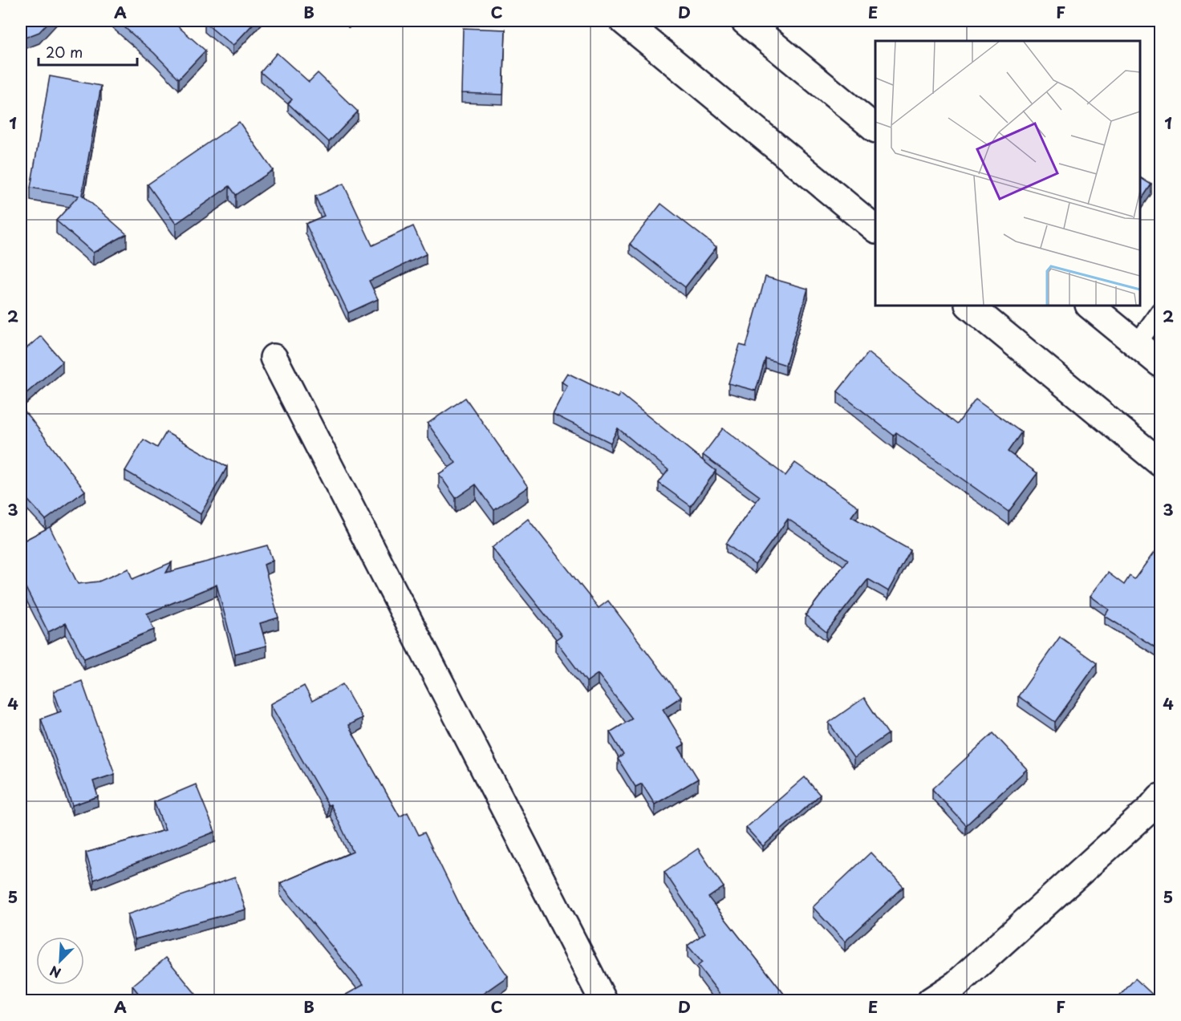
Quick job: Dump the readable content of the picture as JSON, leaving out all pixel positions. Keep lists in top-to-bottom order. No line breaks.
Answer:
{"scale_bar":"20 m","north":"bottom left","grid":{"columns":["A","B","C","D","E","F"],"rows":["1","2","3","4","5"]}}
